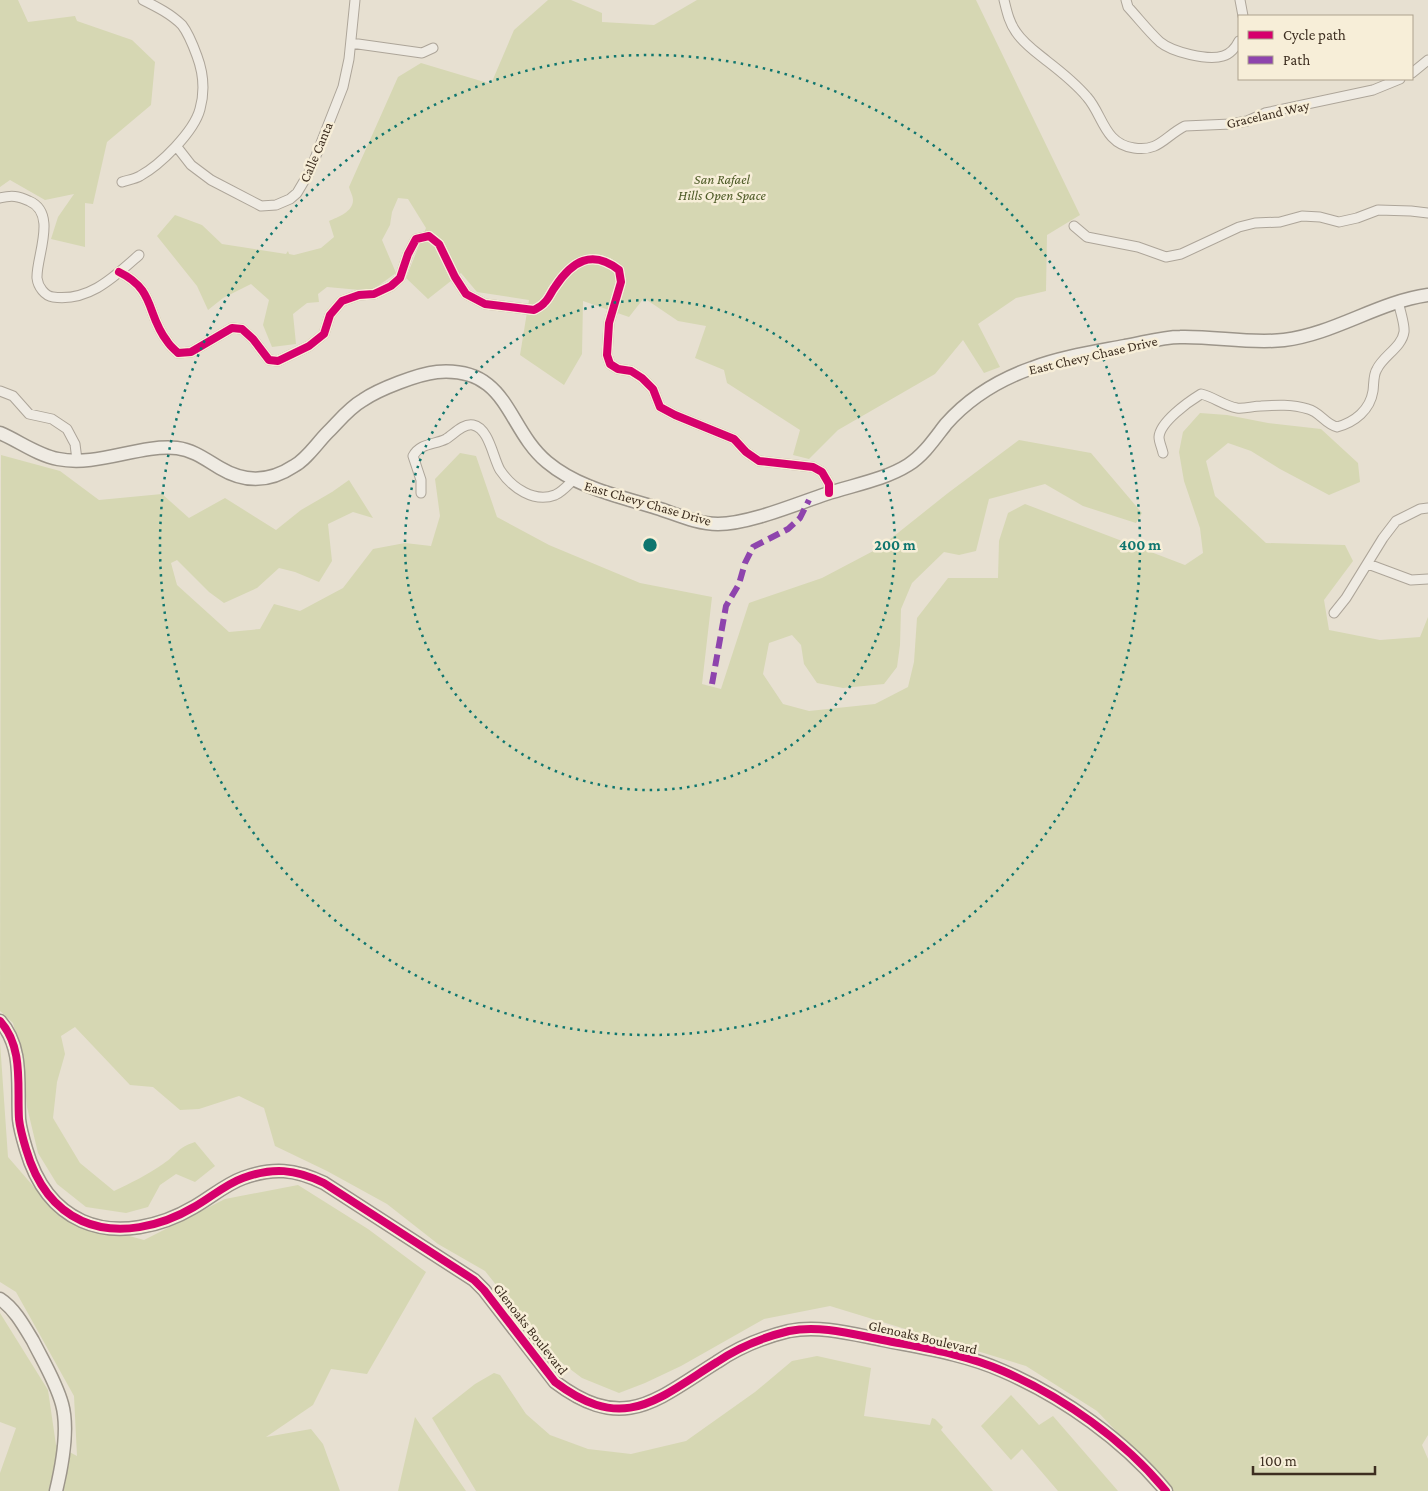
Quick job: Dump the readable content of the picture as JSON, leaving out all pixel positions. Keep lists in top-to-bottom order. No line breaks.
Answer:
{"streets":{"street":["Graceland Way","Calle Canta","East Chevy Chase Drive","Glenoaks Boulevard"]},"parks":["San Rafael Hills Open Space"],"legend":["Cycle path","Path"],"scale_bar":"100 m","rings":["200 m","400 m"]}
